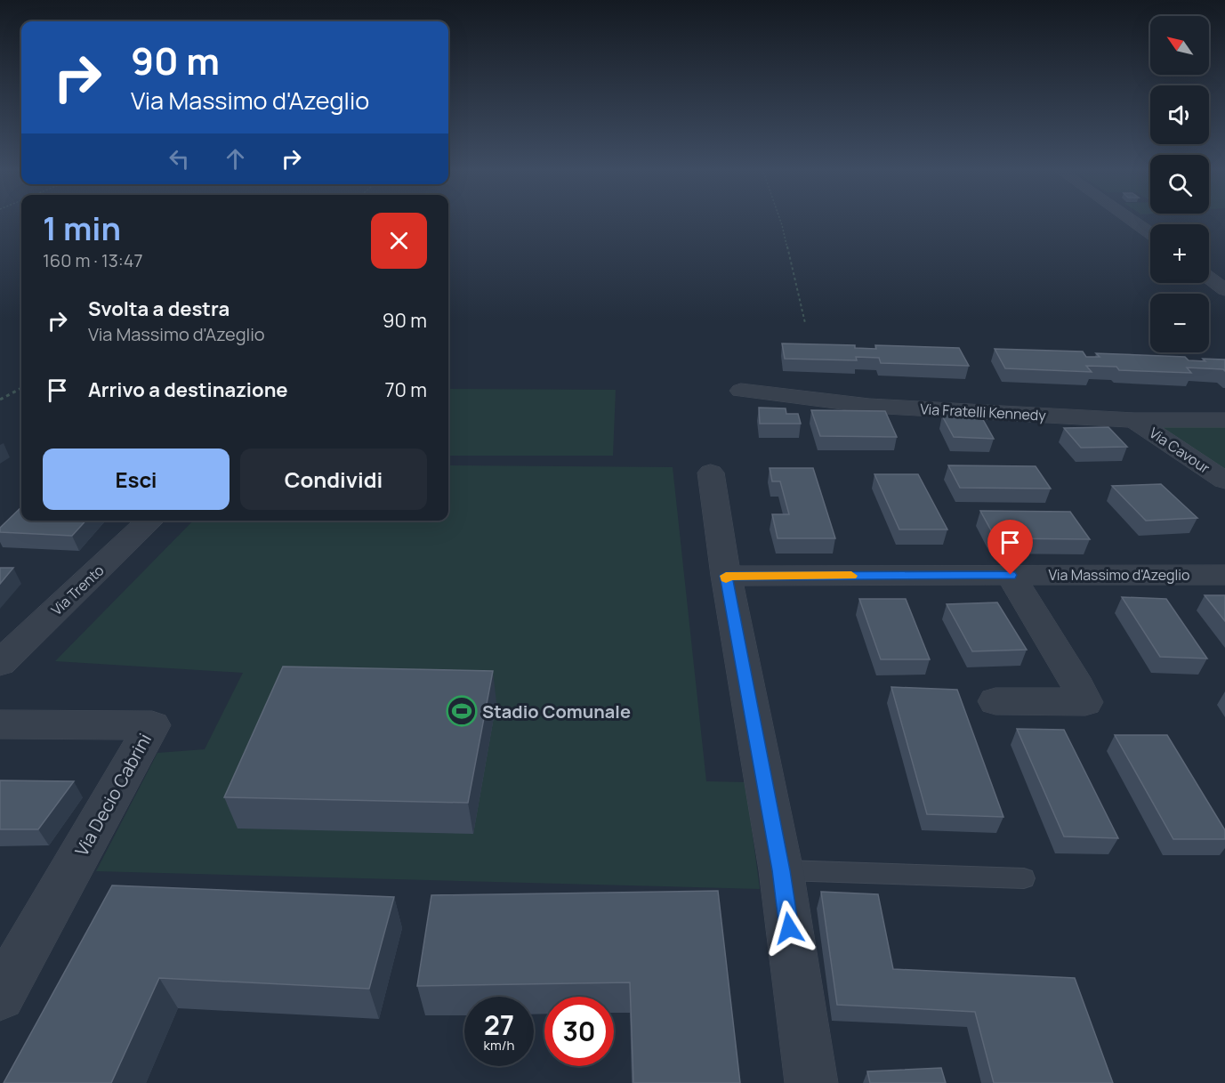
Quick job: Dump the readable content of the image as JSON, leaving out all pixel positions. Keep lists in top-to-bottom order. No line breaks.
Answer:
{"streets":{"street":["Via Fratelli Kennedy","Via Cavour","Via Massimo d'Azeglio","Via Trento","Via Decio Cabrini"]},"crossings":[["Via Fratelli Kennedy","Via Cavour"]],"places":{"sports":["Stadio Comunale"]},"north":"top left","page":{"map_buttons":["+","−"],"turn":["90 m","Via Massimo d'Azeglio"],"heading":["1 min","160 m · 13:47"],"list":[{"name":"Svolta a destra","note":"Via Massimo d'Azeglio","value":"90 m"},{"name":"Arrivo a destinazione","value":"70 m"}],"buttons":["Esci","Condividi"],"speed":"27 km/h","limit":"30"}}
